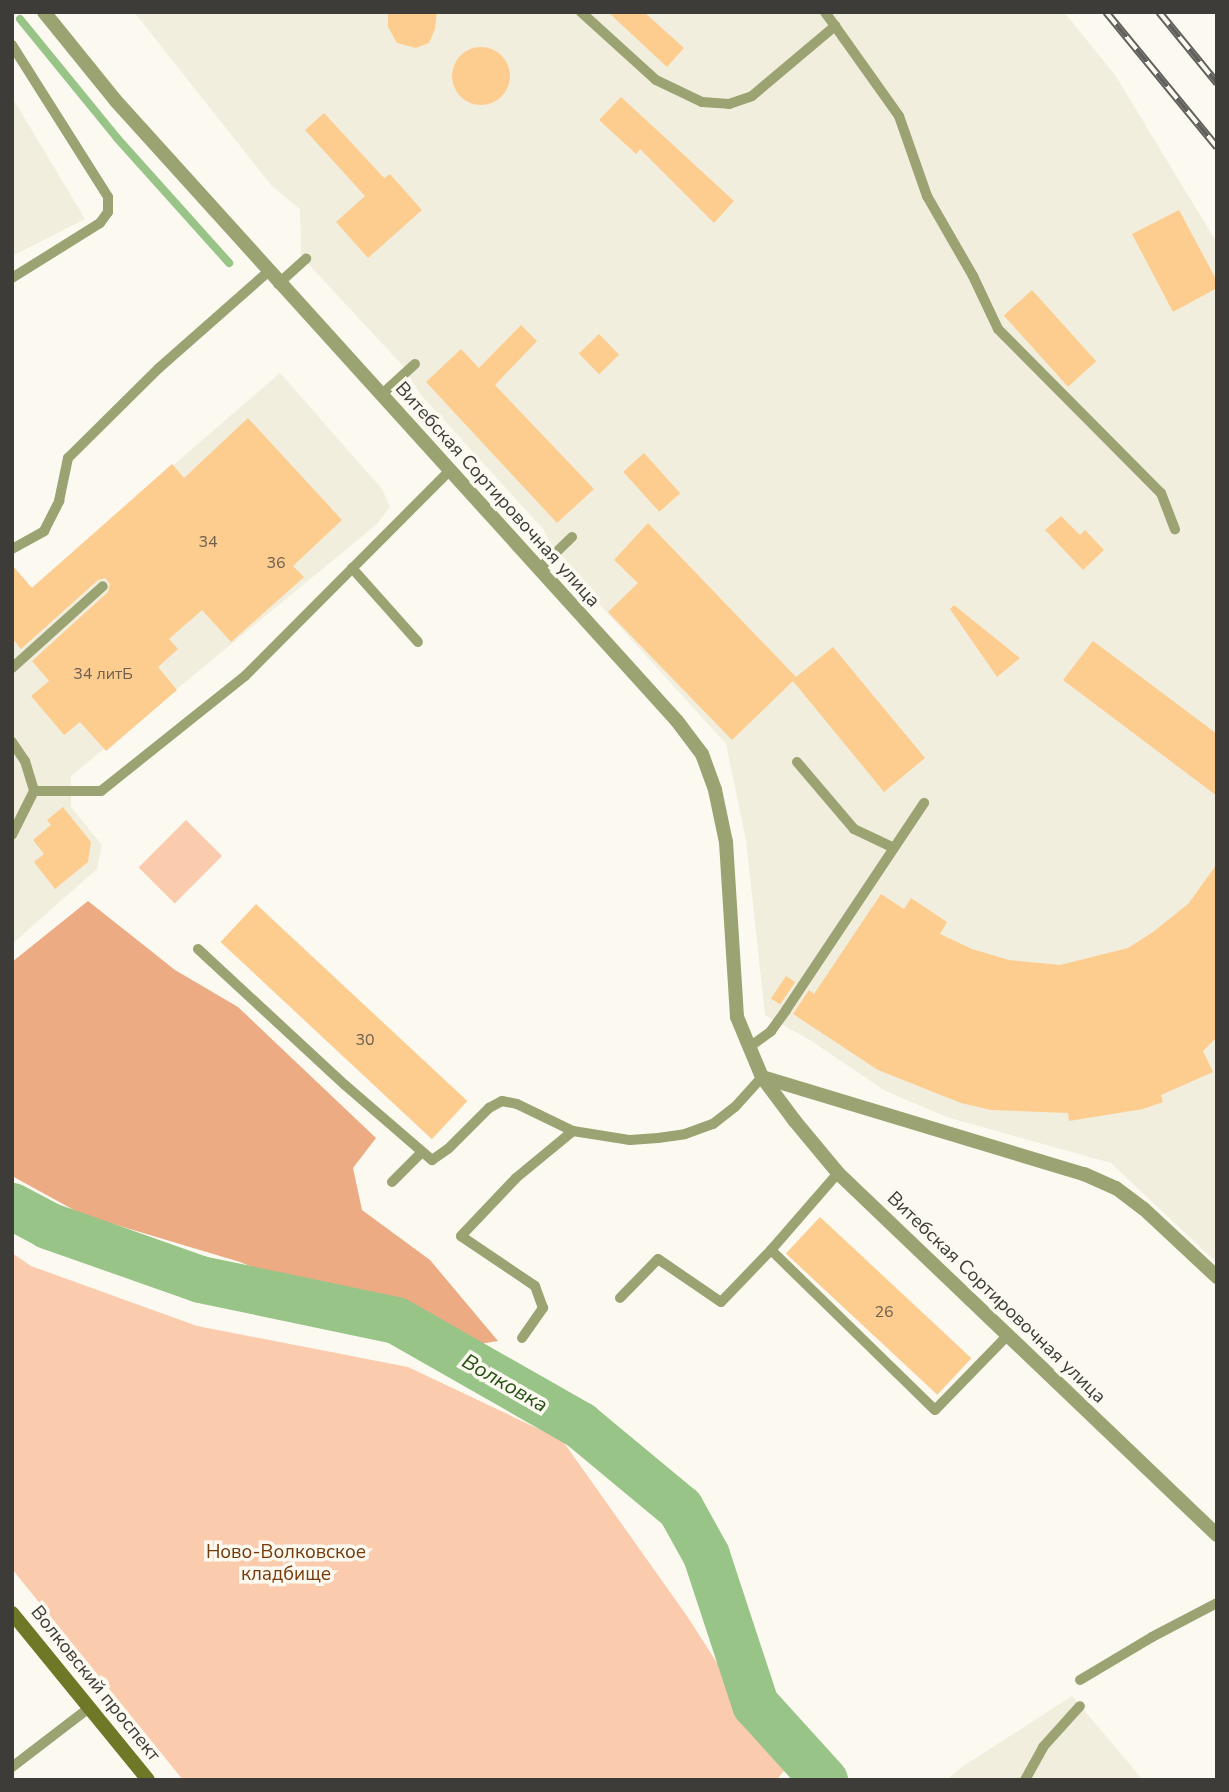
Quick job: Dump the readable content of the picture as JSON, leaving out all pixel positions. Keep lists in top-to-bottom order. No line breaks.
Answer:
{"streets":{"street":["Витебская Сортировочная улица","Волковский проспект"]},"water":["Волковка"],"parks":["Ново-Волковское кладбище"],"house_numbers":["34","36","34 литБ","30","26"]}
